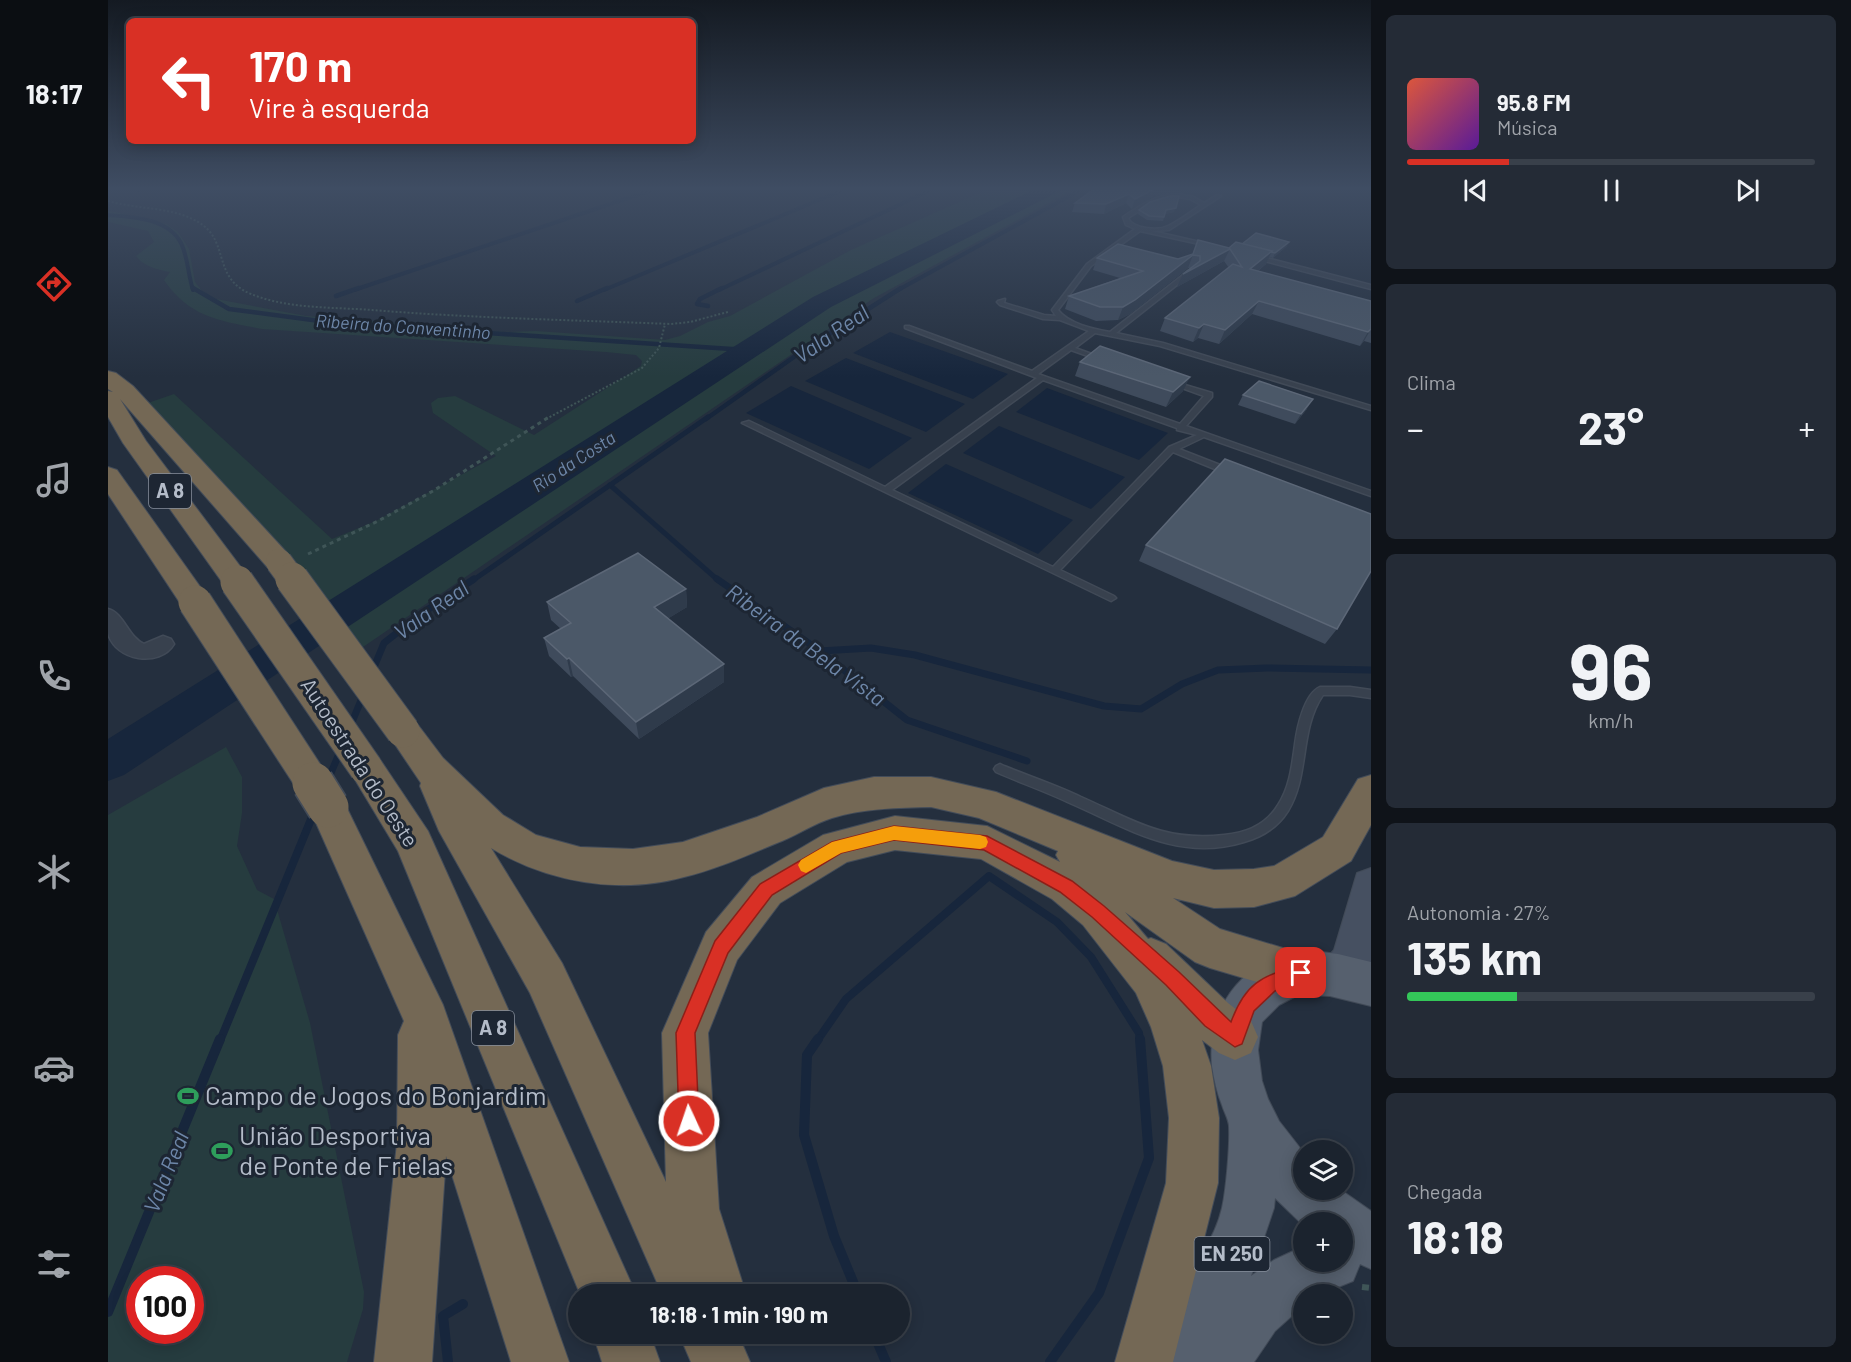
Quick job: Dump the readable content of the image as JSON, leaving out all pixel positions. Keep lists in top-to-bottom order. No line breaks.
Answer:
{"streets":{"highway":["A 8","Autoestrada do Oeste"],"main road":["EN 250"]},"water":["Ribeira do Conventinho","Vala Real","Rio da Costa","Ribeira da Bela Vista"],"places":{"sports":["Campo de Jogos do Bonjardim","União Desportiva de Ponte de Frielas"]},"page":{"tabs":"18:17","turn":["170 m","Vire à esquerda"],"song":["95.8 FM","Música"],"tile":["Clima",["96","km/h"],["Autonomia · 27%","135 km"],["Chegada","18:18"]],"heat":["−","23°","+"],"map_buttons":["+","−"],"limit":"100","trip":"18:18 · 1 min · 190 m"}}
